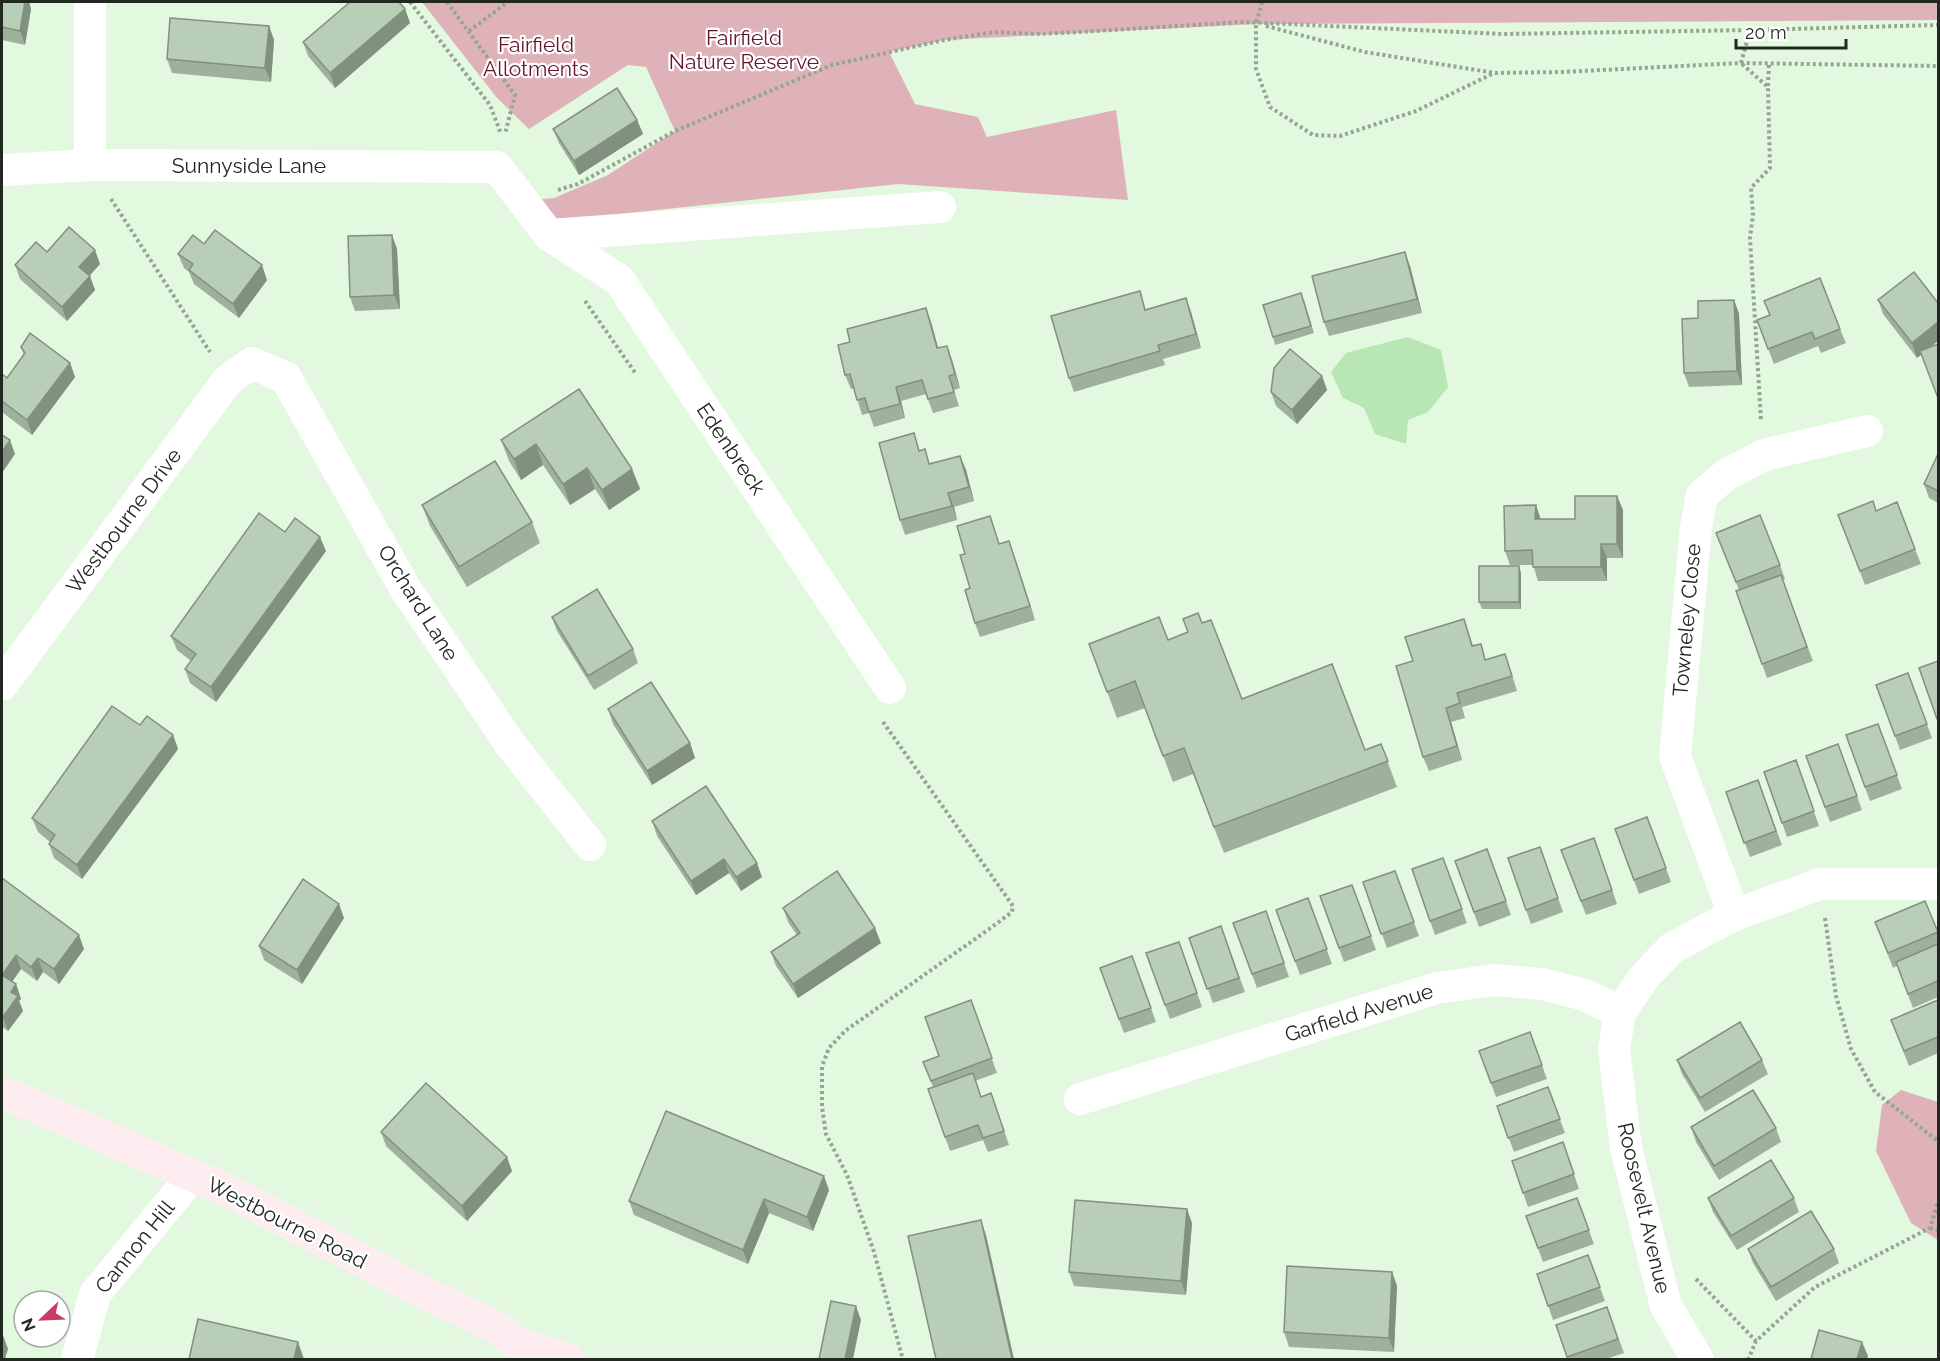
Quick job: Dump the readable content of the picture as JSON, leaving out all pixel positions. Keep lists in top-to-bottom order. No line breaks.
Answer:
{"streets":{"street":["Sunnyside Lane","Edenbreck","Westbourne Drive","Orchard Lane","Towneley Close","Garfield Avenue","Roosevelt Avenue","Westbourne Road","Cannon Hill"]},"crossings":[["Sunnyside Lane","Edenbreck"],["Westbourne Drive","Orchard Lane"],["Garfield Avenue","Roosevelt Avenue"],["Westbourne Road","Cannon Hill"]],"parks":["Fairfield Nature Reserve","Fairfield Allotments"],"scale_bar":"20 m","north":"bottom left"}
